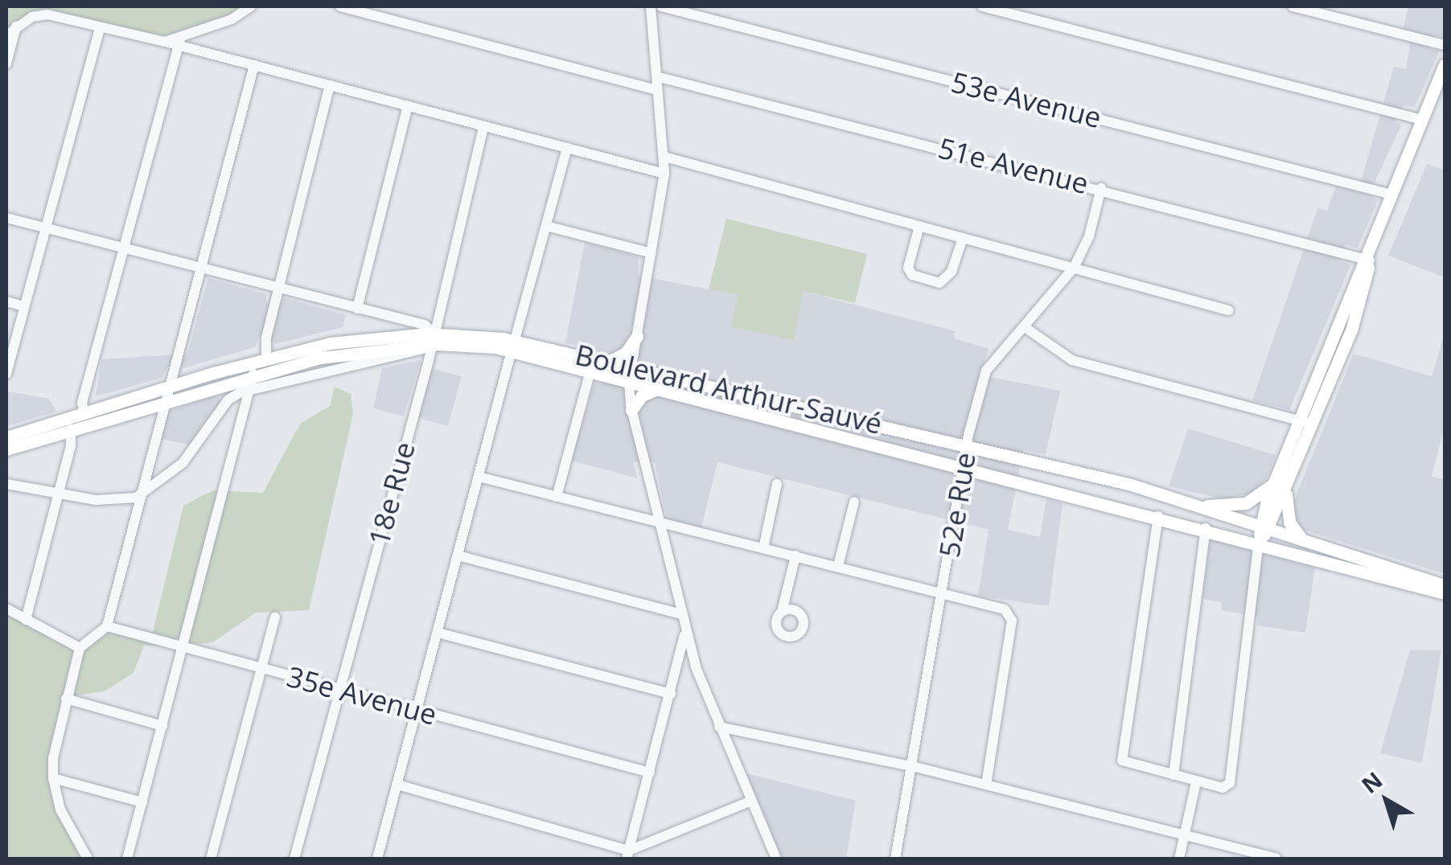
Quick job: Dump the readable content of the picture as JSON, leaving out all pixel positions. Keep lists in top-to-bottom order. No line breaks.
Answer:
{"streets":{"main road":["Boulevard Arthur-Sauvé"],"street":["53e Avenue","51e Avenue","18e Rue","52e Rue","35e Avenue"]},"crossings":[["51e Avenue","52e Rue"],["Boulevard Arthur-Sauvé","18e Rue"],["Boulevard Arthur-Sauvé","52e Rue"],["18e Rue","35e Avenue"]],"north":"top left"}
